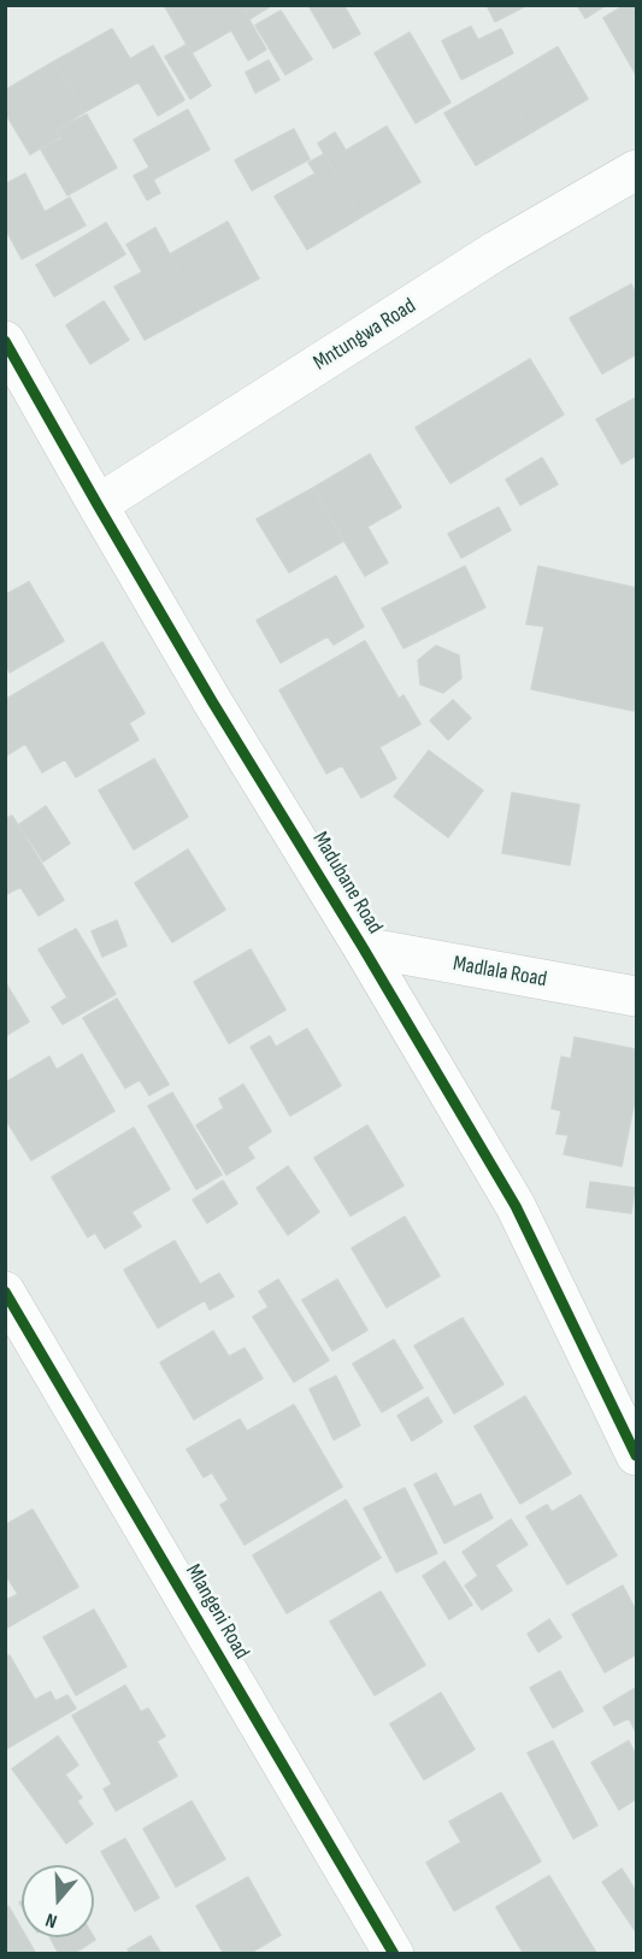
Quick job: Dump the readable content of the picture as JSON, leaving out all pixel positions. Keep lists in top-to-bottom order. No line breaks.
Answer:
{"streets":{"street":["Mntungwa Road","Madubane Road","Madlala Road","Mlangeni Road"]},"crossings":[["Mntungwa Road","Madubane Road"],["Madubane Road","Madlala Road"]],"north":"bottom"}
